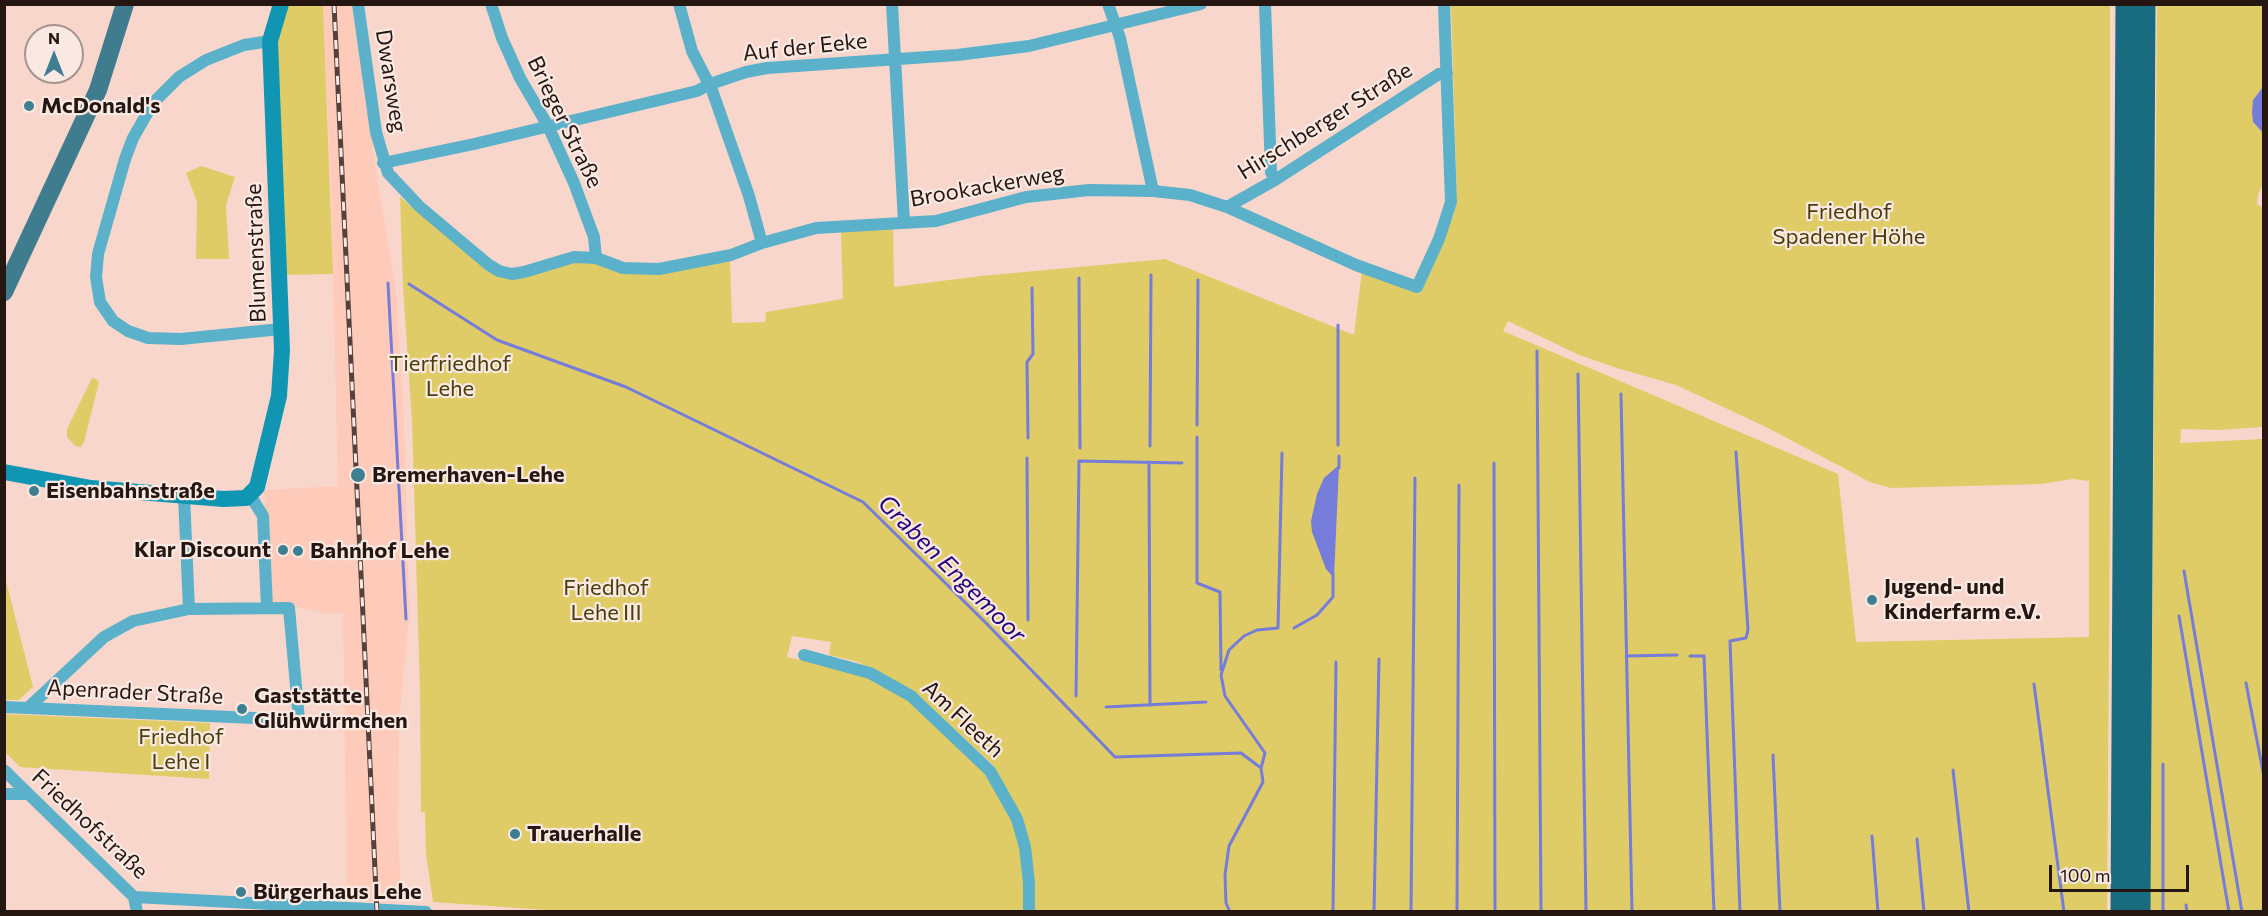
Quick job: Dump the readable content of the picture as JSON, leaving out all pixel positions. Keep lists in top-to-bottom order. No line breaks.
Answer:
{"streets":{"street":["Auf der Eeke","Dwarsweg","Hirschberger Straße","Brieger Straße","Brookackerweg","Blumenstraße","Apenrader Straße","Am Fleeth","Friedhofstraße"]},"crossings":[["Auf der Eeke","Dwarsweg"],["Auf der Eeke","Brieger Straße"],["Auf der Eeke","Brookackerweg"],["Dwarsweg","Brookackerweg"],["Hirschberger Straße","Brookackerweg"],["Brieger Straße","Brookackerweg"]],"water":["Graben Engemoor"],"parks":["Friedhof Spadener Höhe","Tierfriedhof Lehe","Friedhof Lehe III","Friedhof Lehe I"],"places":["McDonald's","Bremerhaven-Lehe","Eisenbahnstraße","Klar Discount","Bahnhof Lehe","Jugend- und Kinderfarm e.V.","Gaststätte Glühwürmchen","Trauerhalle","Bürgerhaus Lehe"],"scale_bar":"100 m","north":"top"}
